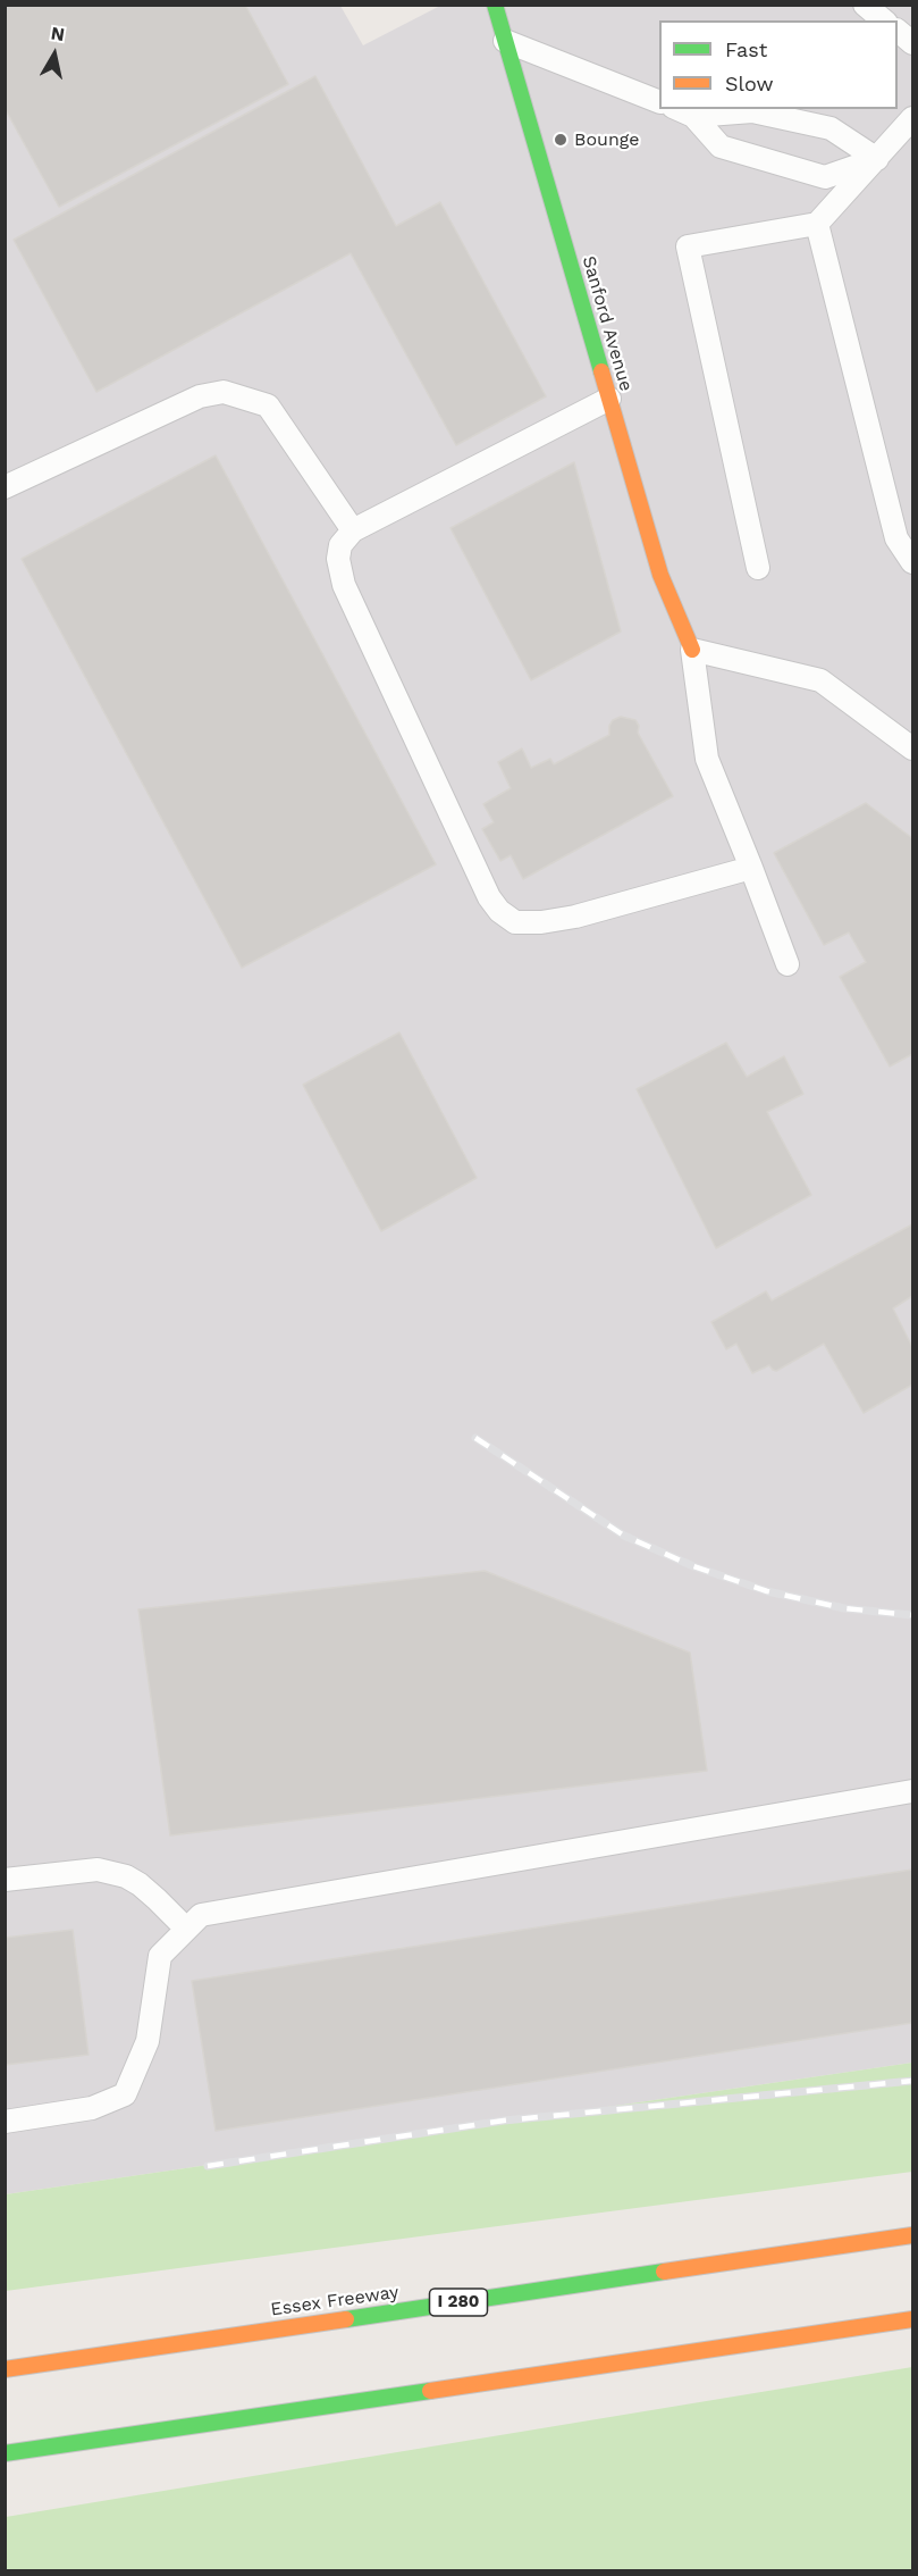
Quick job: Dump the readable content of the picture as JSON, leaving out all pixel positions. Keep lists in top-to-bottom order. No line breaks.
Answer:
{"streets":{"main road":["Sanford Avenue","Essex Freeway","I 280"]},"places":["Bounge"],"legend":["Fast","Slow"],"north":"top"}
